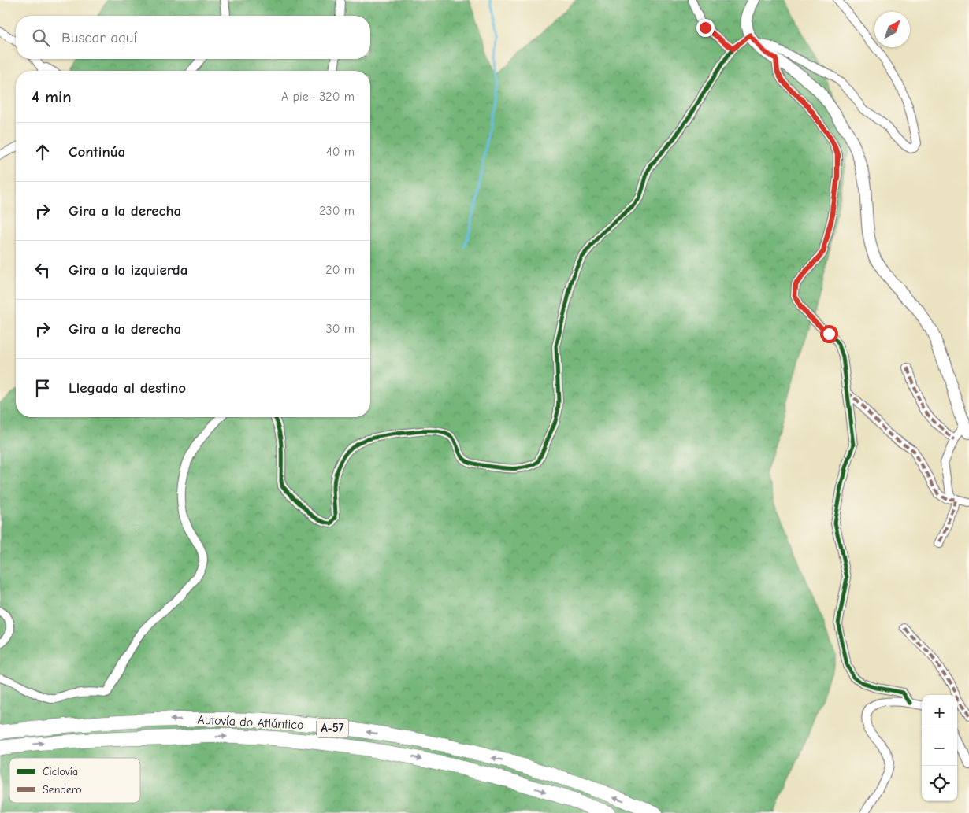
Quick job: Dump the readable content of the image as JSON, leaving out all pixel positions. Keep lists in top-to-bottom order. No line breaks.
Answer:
{"streets":{"highway":["Autovía do Atlántico","A-57"]},"legend":["Ciclovía","Sendero"],"north":"top right","page":{"search":"Buscar aquí","heading":["4 min","A pie · 320 m"],"list":[["Continúa","40 m"],["Gira a la derecha","230 m"],["Gira a la izquierda","20 m"],["Gira a la derecha","30 m"],"Llegada al destino"],"map_buttons":["+","−"]}}
